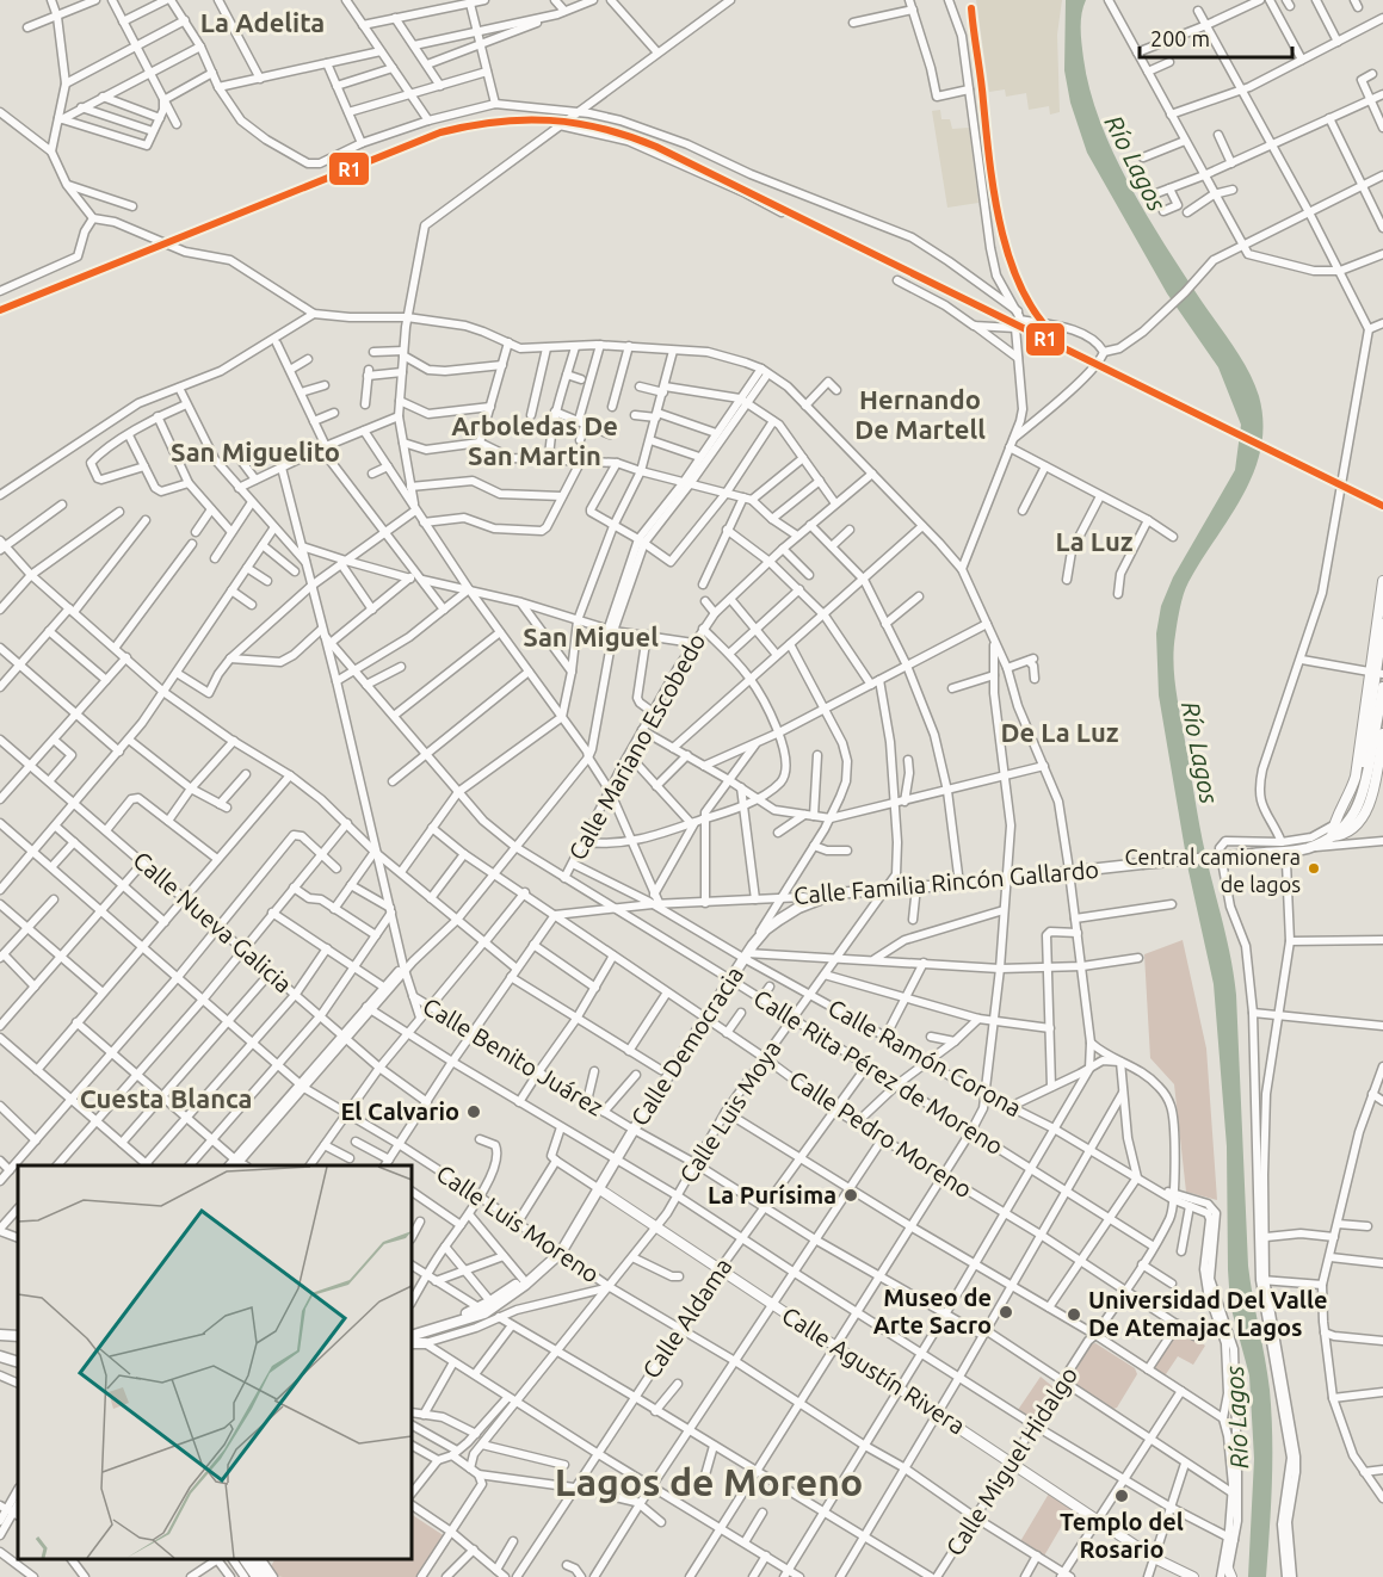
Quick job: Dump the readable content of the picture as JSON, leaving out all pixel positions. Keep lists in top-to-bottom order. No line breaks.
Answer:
{"streets":{"highway":["Calle Familia Rincón Gallardo","Calle Democracia"],"main road":["Calle Agustín Rivera"],"street":["Calle Mariano Escobedo","Calle Nueva Galicia","Calle Benito Juárez","Calle Ramón Corona","Calle Rita Pérez de Moreno","Calle Luis Moya","Calle Pedro Moreno","Calle Luis Moreno","Calle Aldama","Calle Miguel Hidalgo"]},"crossings":[["Calle Mariano Escobedo","Calle Ramón Corona"],["Calle Mariano Escobedo","Calle Rita Pérez de Moreno"],["Calle Mariano Escobedo","Calle Luis Moya"],["Calle Familia Rincón Gallardo","Calle Democracia"],["Calle Familia Rincón Gallardo","Calle Ramón Corona"],["Calle Familia Rincón Gallardo","Calle Rita Pérez de Moreno"],["Calle Familia Rincón Gallardo","Calle Luis Moya"],["Calle Familia Rincón Gallardo","Calle Pedro Moreno"],["Calle Democracia","Calle Benito Juárez"],["Calle Democracia","Calle Ramón Corona"],["Calle Democracia","Calle Rita Pérez de Moreno"],["Calle Democracia","Calle Pedro Moreno"],["Calle Democracia","Calle Luis Moreno"],["Calle Democracia","Calle Agustín Rivera"],["Calle Benito Juárez","Calle Luis Moya"],["Calle Benito Juárez","Calle Aldama"],["Calle Benito Juárez","Calle Miguel Hidalgo"],["Calle Ramón Corona","Calle Luis Moya"],["Calle Ramón Corona","Calle Miguel Hidalgo"],["Calle Rita Pérez de Moreno","Calle Luis Moya"],["Calle Rita Pérez de Moreno","Calle Aldama"],["Calle Rita Pérez de Moreno","Calle Miguel Hidalgo"],["Calle Luis Moya","Calle Pedro Moreno"],["Calle Luis Moya","Calle Luis Moreno"],["Calle Luis Moya","Calle Agustín Rivera"],["Calle Pedro Moreno","Calle Aldama"],["Calle Pedro Moreno","Calle Miguel Hidalgo"],["Calle Luis Moreno","Calle Aldama"],["Calle Luis Moreno","Calle Miguel Hidalgo"],["Calle Aldama","Calle Agustín Rivera"],["Calle Agustín Rivera","Calle Miguel Hidalgo"]],"districts":["La Adelita","Hernando De Martell","Arboledas De San Martin","San Miguelito","La Luz","San Miguel","De La Luz","Cuesta Blanca","Lagos de Moreno"],"water":["Río Lagos"],"places":["Central camionera de lagos","El Calvario","La Purísima","Museo de Arte Sacro","Universidad Del Valle De Atemajac Lagos","Templo del Rosario"],"lines":["transit line R1"],"scale_bar":"200 m"}
